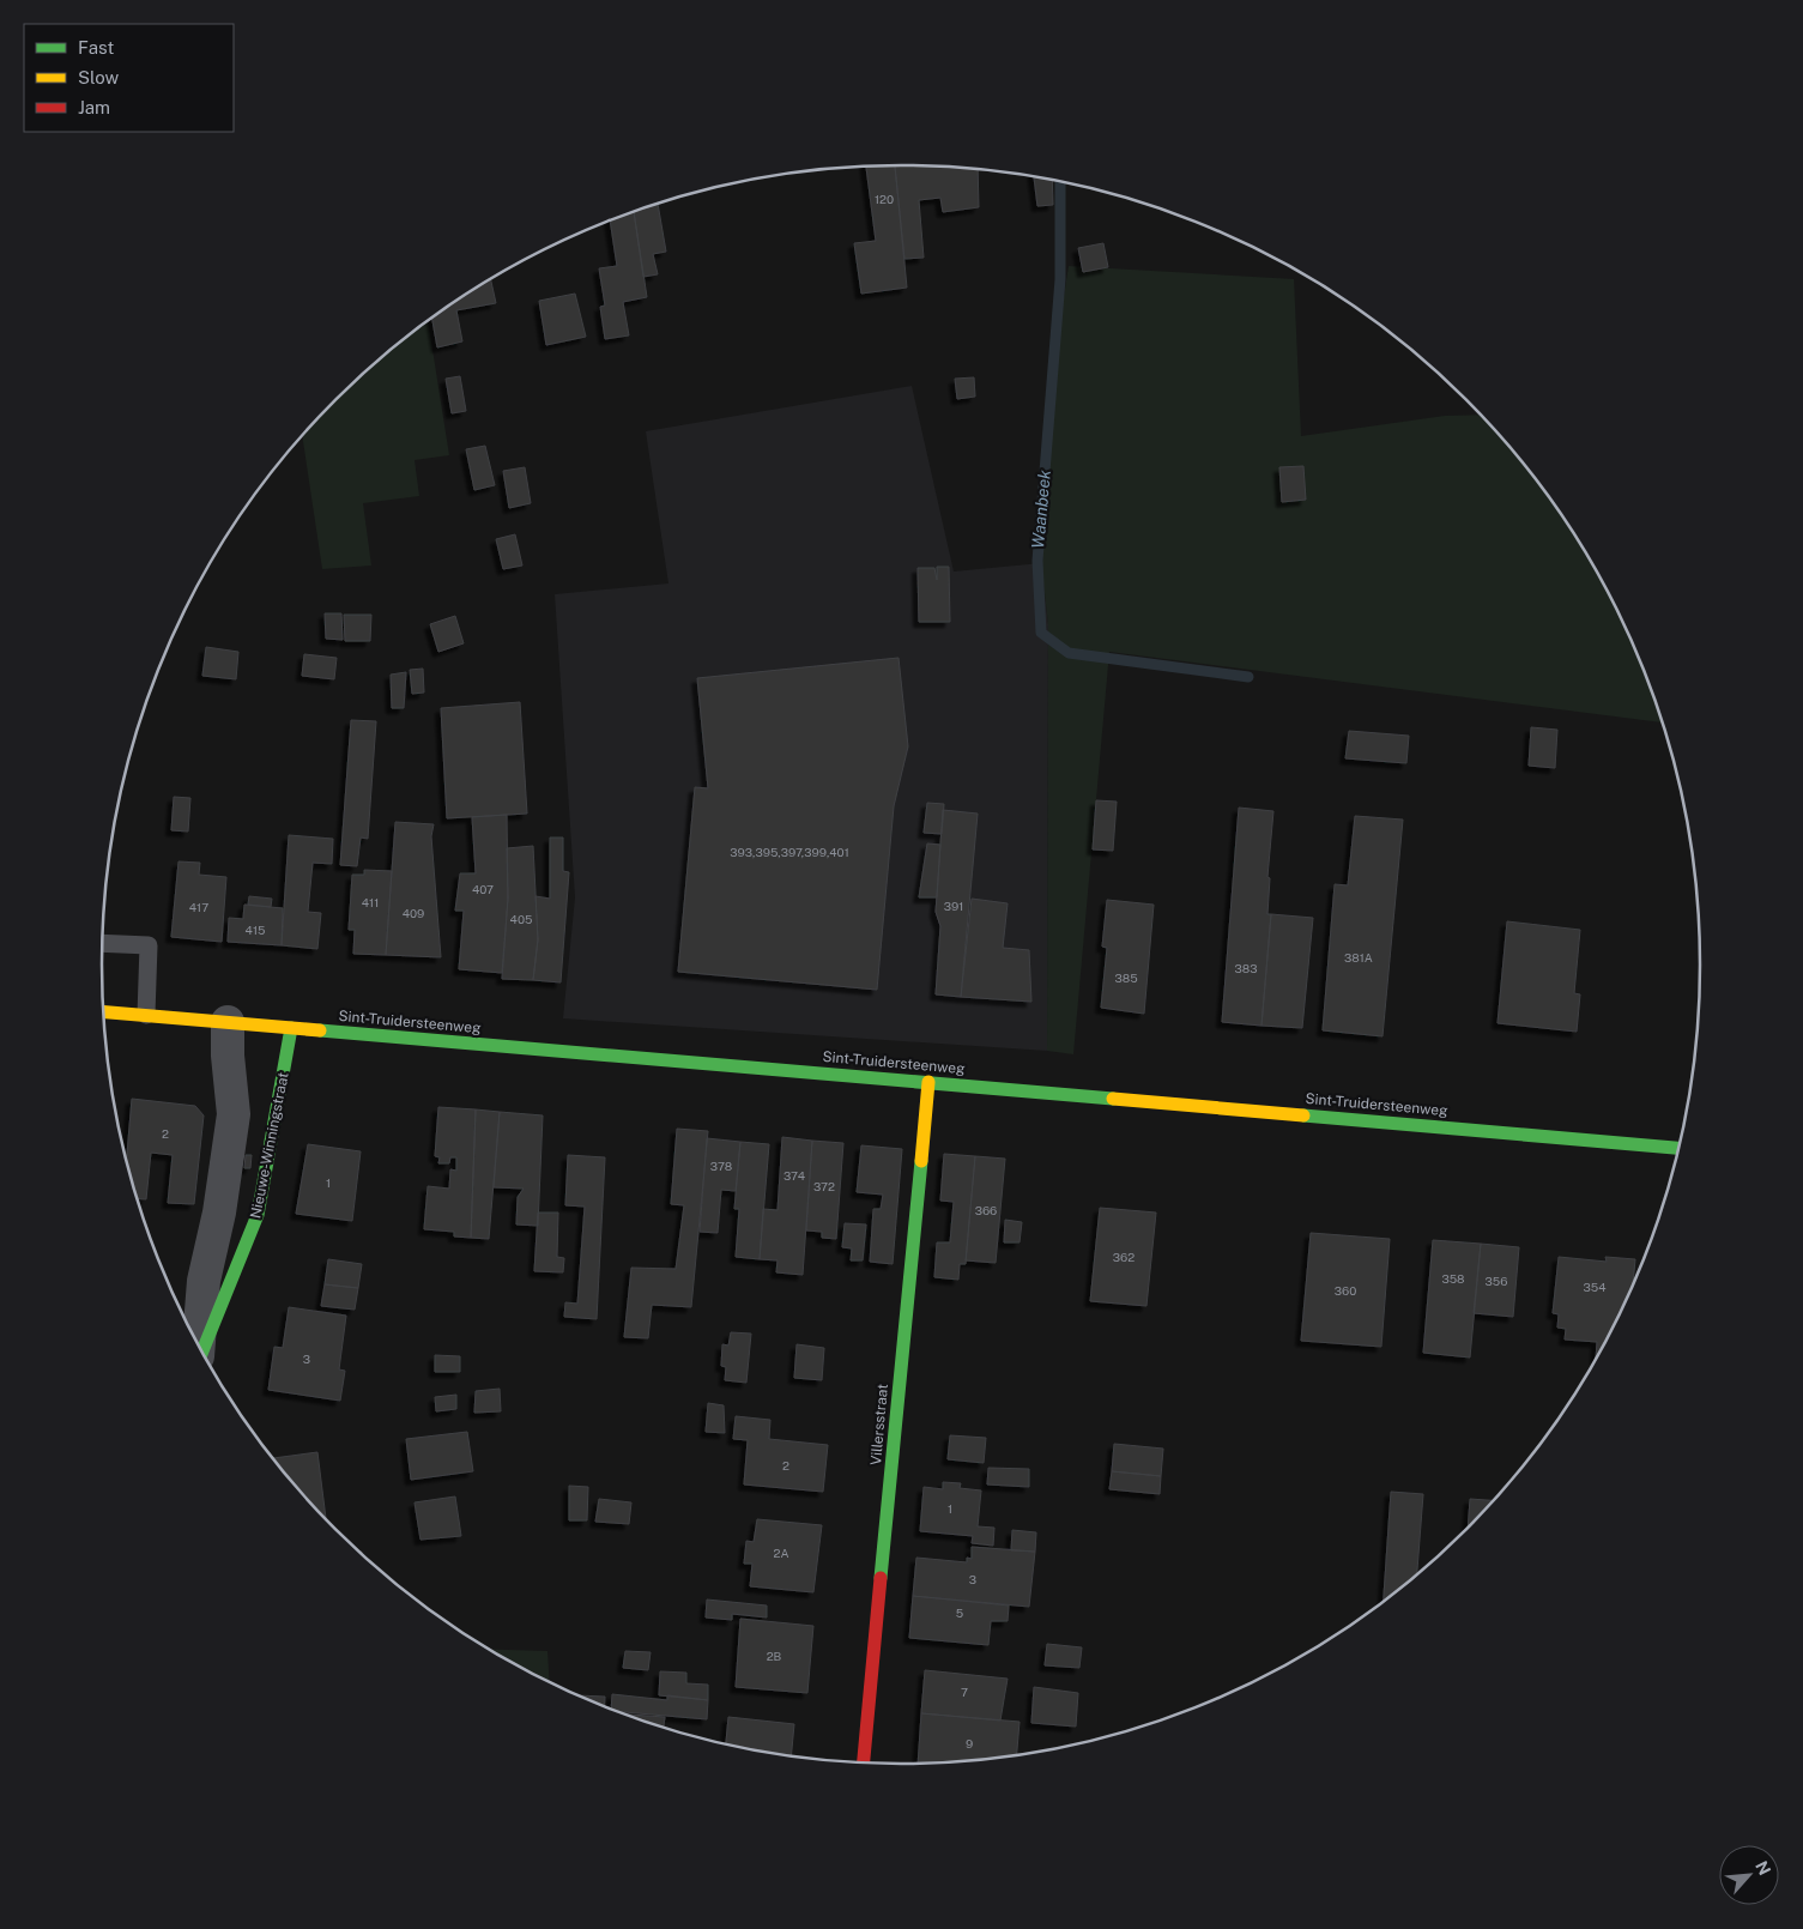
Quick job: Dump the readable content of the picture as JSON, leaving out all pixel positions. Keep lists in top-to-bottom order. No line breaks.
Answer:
{"streets":{"main road":["Sint-Truidersteenweg","Nieuwe-Winningstraat","Villersstraat"]},"crossings":[["Sint-Truidersteenweg","Nieuwe-Winningstraat"],["Sint-Truidersteenweg","Villersstraat"]],"water":["Waanbeek"],"house_numbers":["120","393,395,397,399,401","407","411","391","417","409","405","415","381A","383","385","2","378","374","1","372","366","362","358","356","354","360","3","2","1","2A","3","5","2B","7","9"],"legend":["Fast","Slow","Jam"],"north":"top right"}
